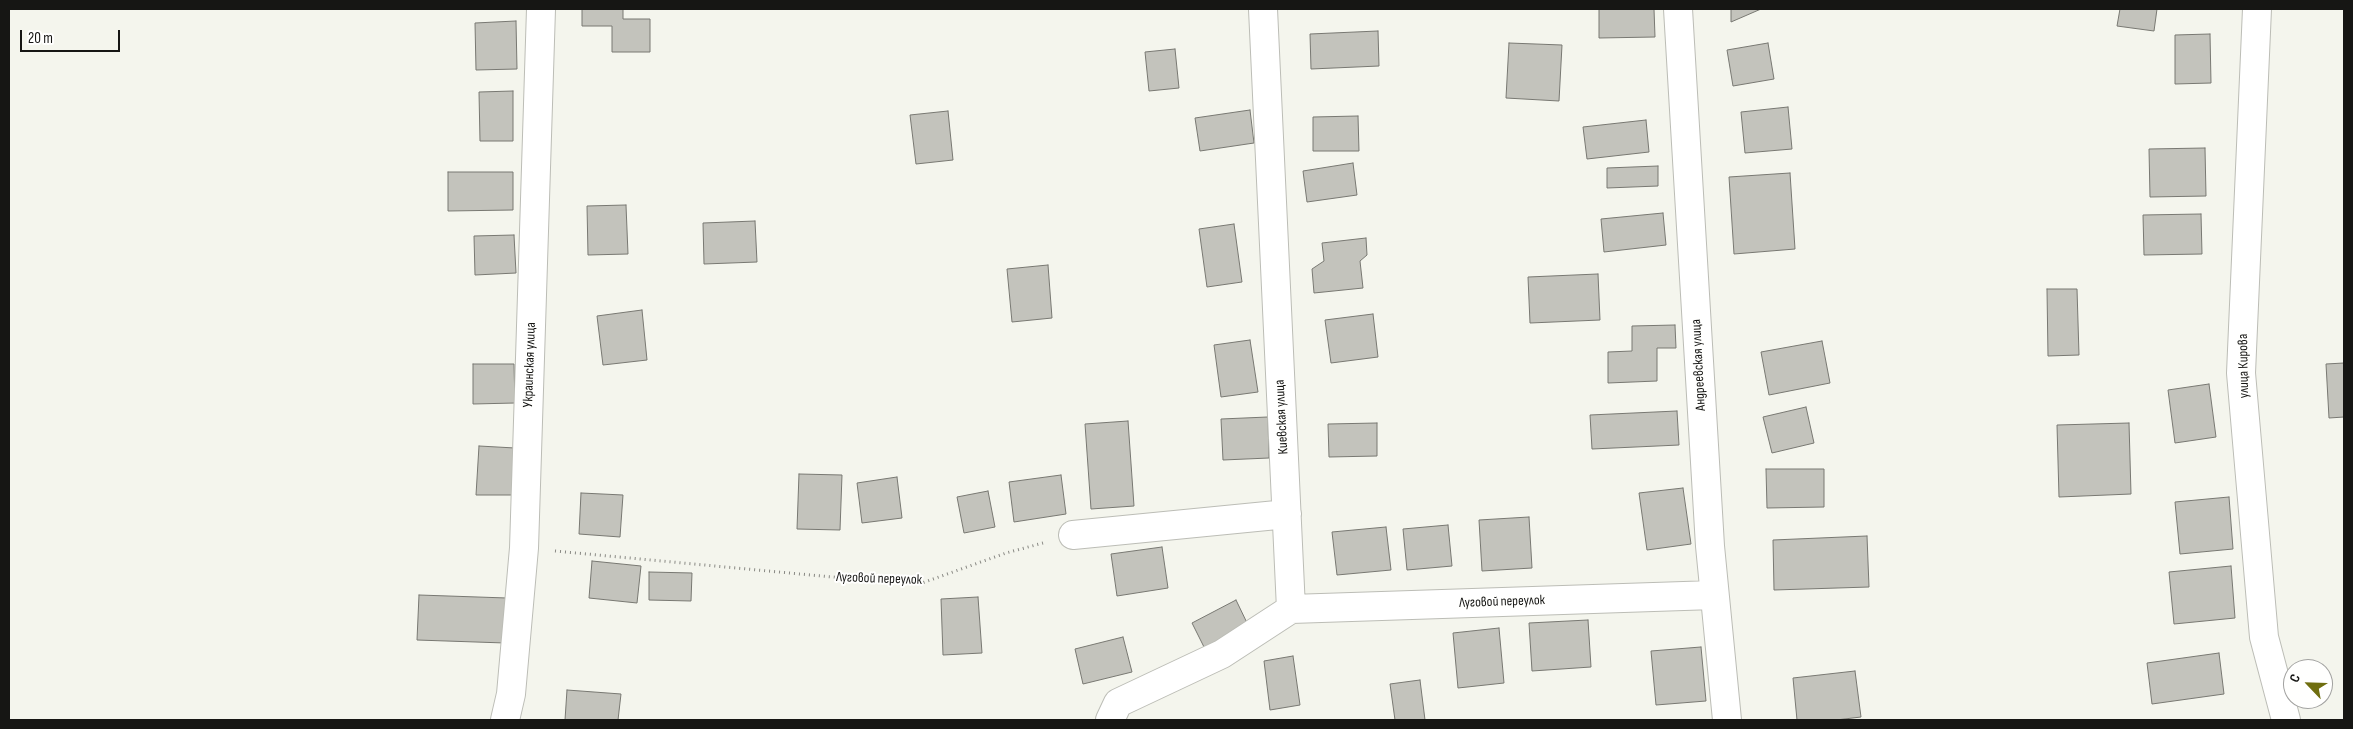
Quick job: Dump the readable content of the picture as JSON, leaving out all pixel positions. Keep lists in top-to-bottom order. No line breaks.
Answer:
{"streets":{"street":["Украинская улица","Андреевская улица","улица Кирова","Киевская улица","Луговой переулок"]},"crossings":[["Украинская улица","Луговой переулок"],["Андреевская улица","Луговой переулок"],["Киевская улица","Луговой переулок"]],"scale_bar":"20 m","north":"top left"}
